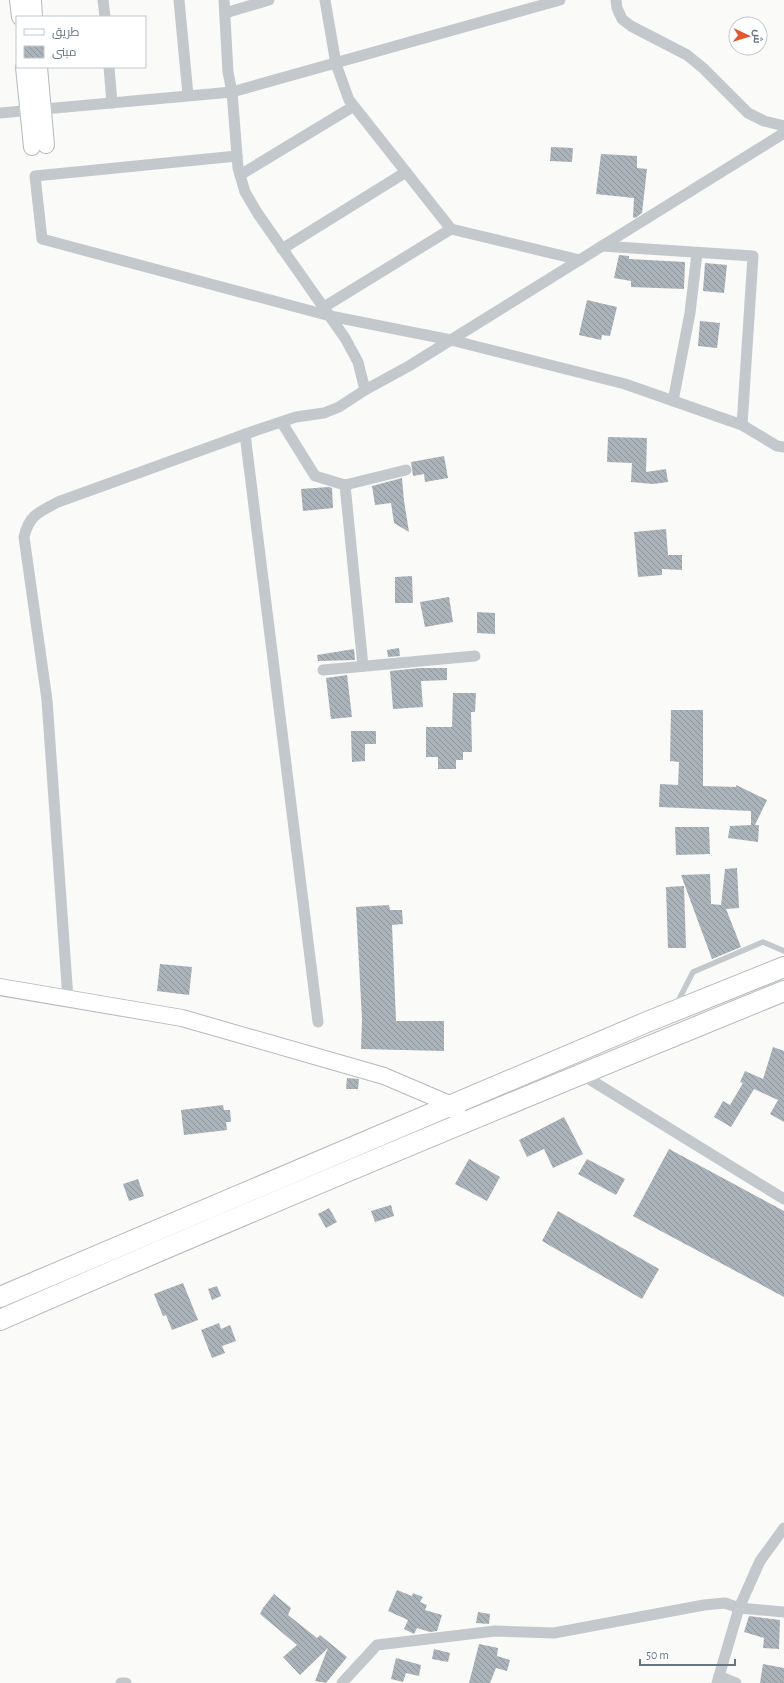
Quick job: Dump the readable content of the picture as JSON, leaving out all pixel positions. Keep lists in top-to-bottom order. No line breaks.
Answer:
{"legend":["طريق","مبنى"],"scale_bar":"50 m","north":"right"}
